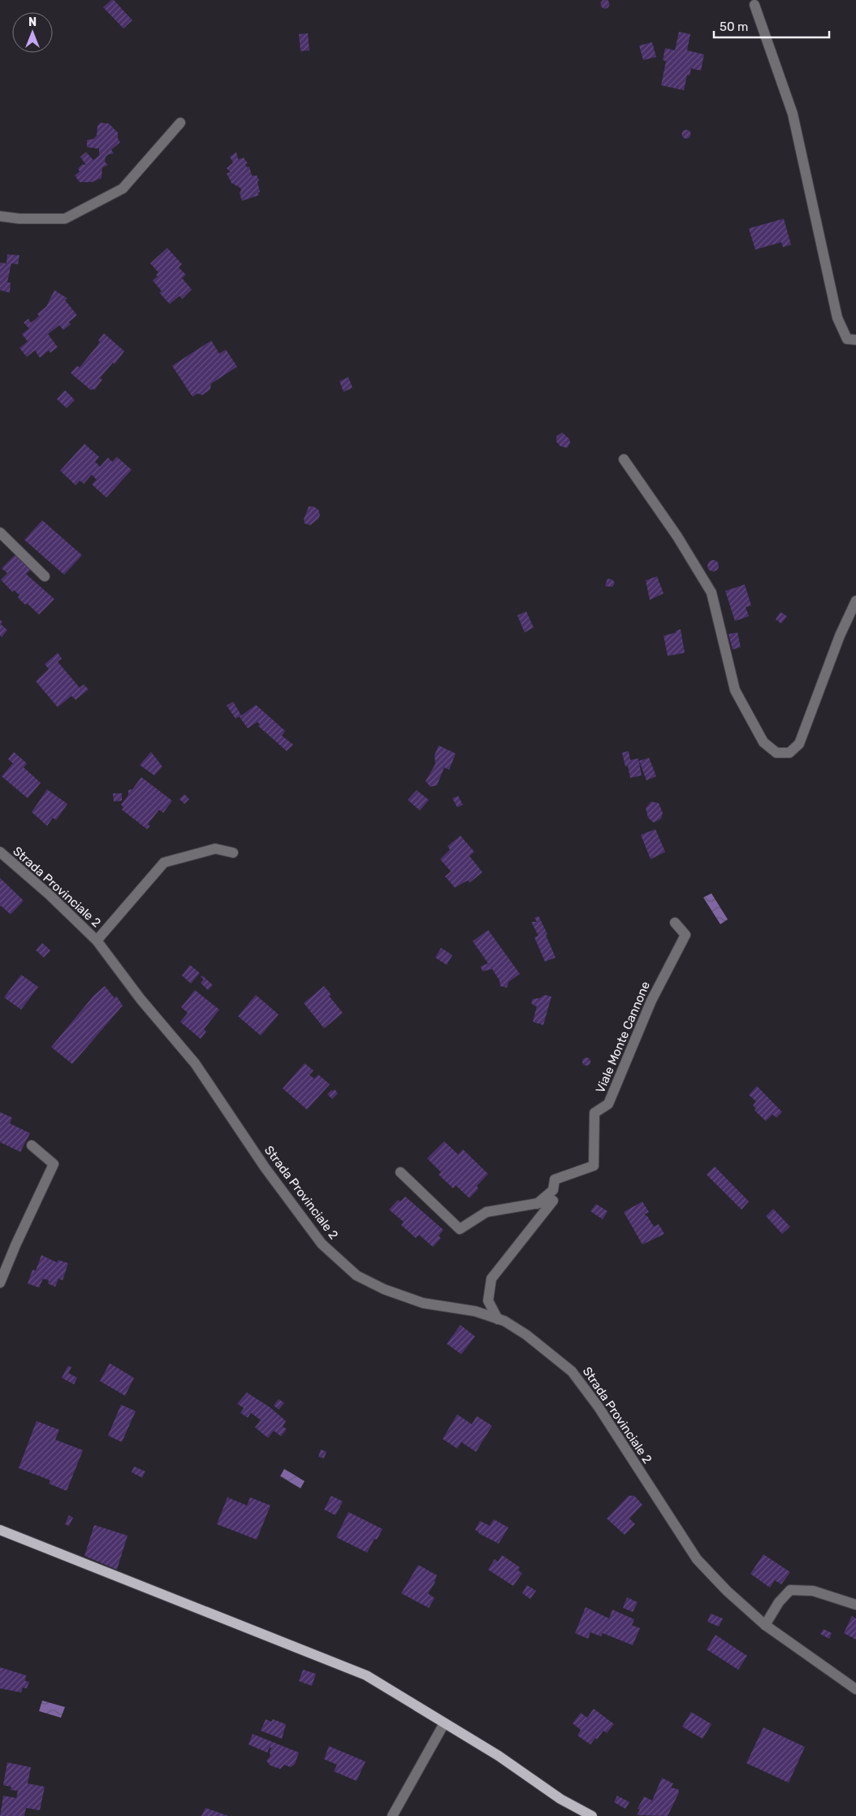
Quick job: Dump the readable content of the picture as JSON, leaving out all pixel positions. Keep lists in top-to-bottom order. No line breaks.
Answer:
{"streets":{"street":["Strada Provinciale 2","Viale Monte Cannone"]},"scale_bar":"50 m","north":"top"}
